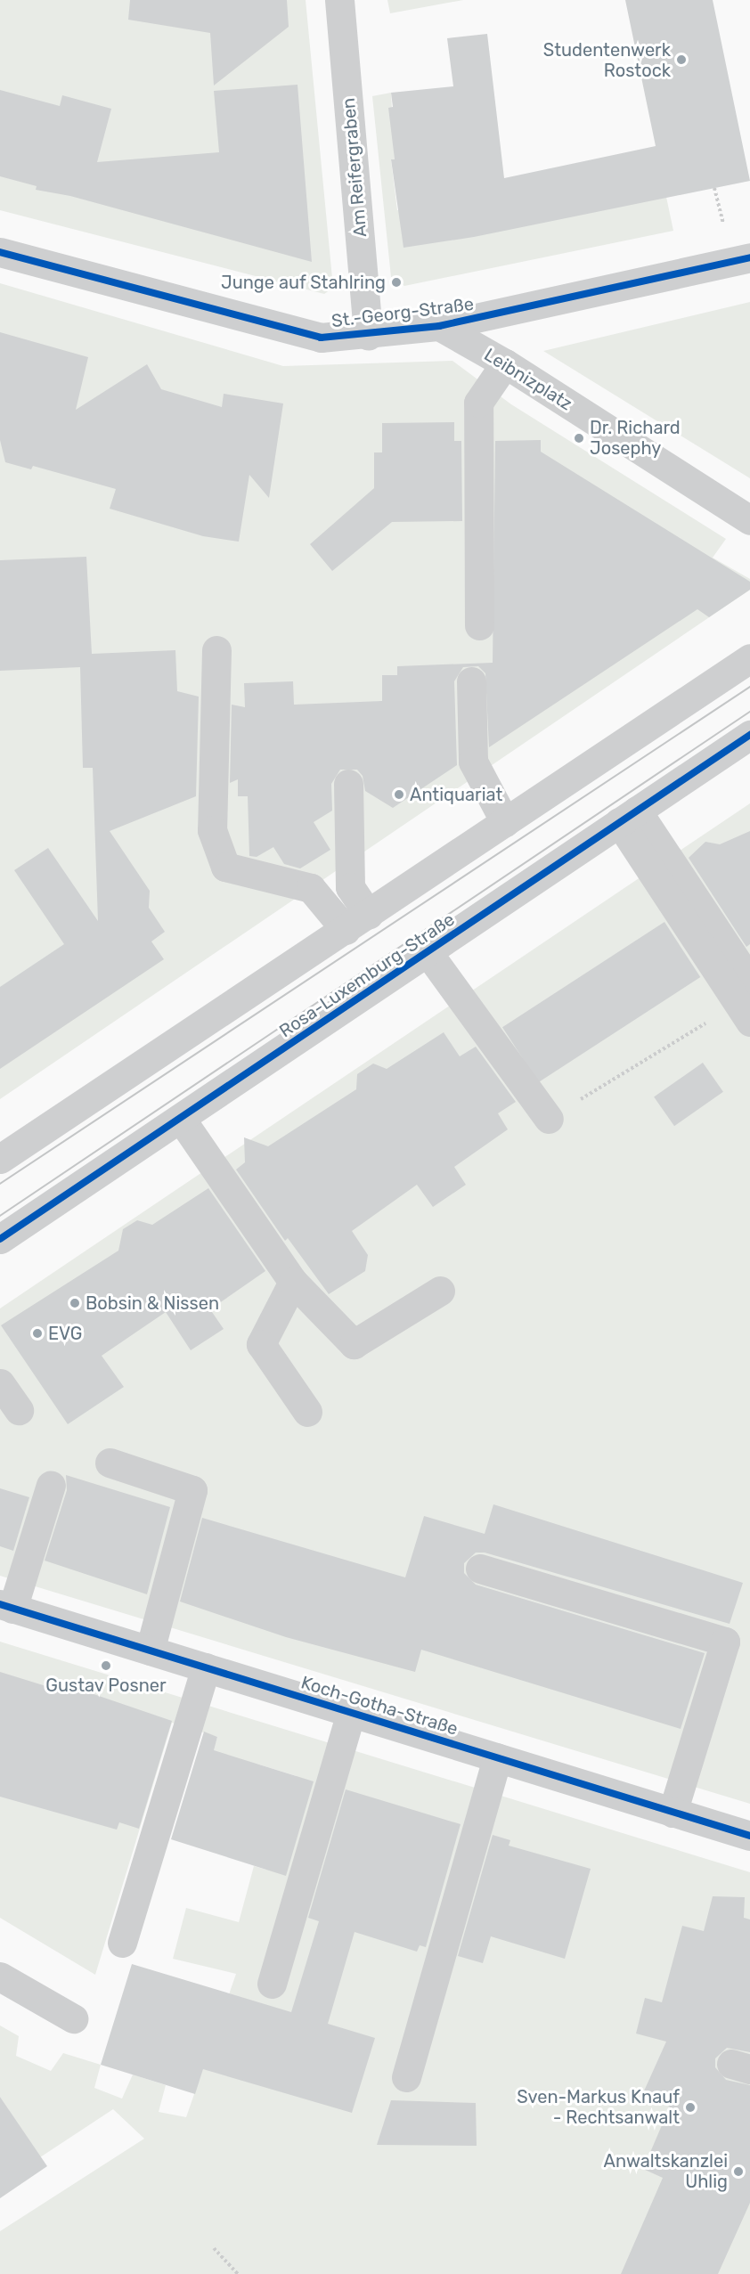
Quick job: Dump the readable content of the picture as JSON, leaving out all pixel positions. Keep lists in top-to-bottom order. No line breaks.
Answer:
{"streets":{"street":["Am Reifergraben","St.-Georg-Straße","Leibnizplatz","Rosa-Luxemburg-Straße","Koch-Gotha-Straße"]},"crossings":[["Am Reifergraben","St.-Georg-Straße"],["St.-Georg-Straße","Leibnizplatz"]],"places":["Studentenwerk Rostock","Junge auf Stahlring","Dr. Richard Josephy","Antiquariat","Bobsin & Nissen","EVG","Gustav Posner","Sven-Markus Knauf - Rechtsanwalt","Anwaltskanzlei Uhlig"]}
